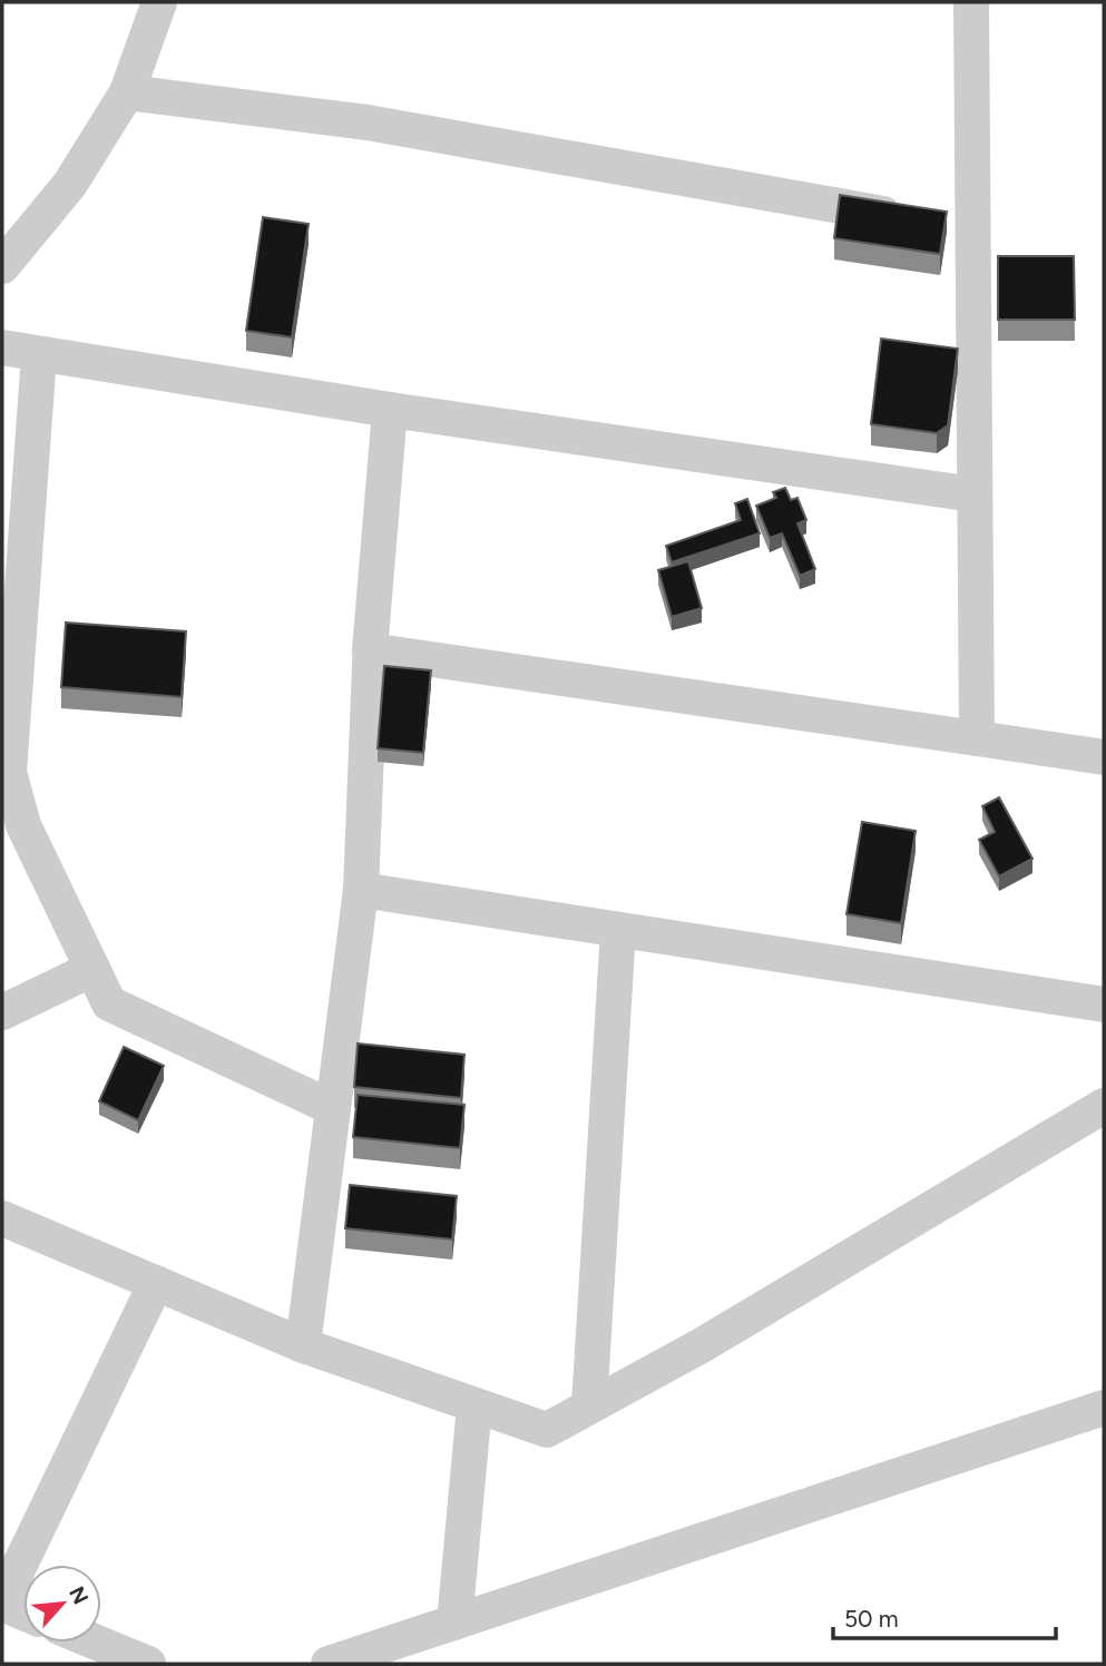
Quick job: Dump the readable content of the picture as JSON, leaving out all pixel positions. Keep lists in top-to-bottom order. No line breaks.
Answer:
{"scale_bar":"50 m","north":"top right"}
